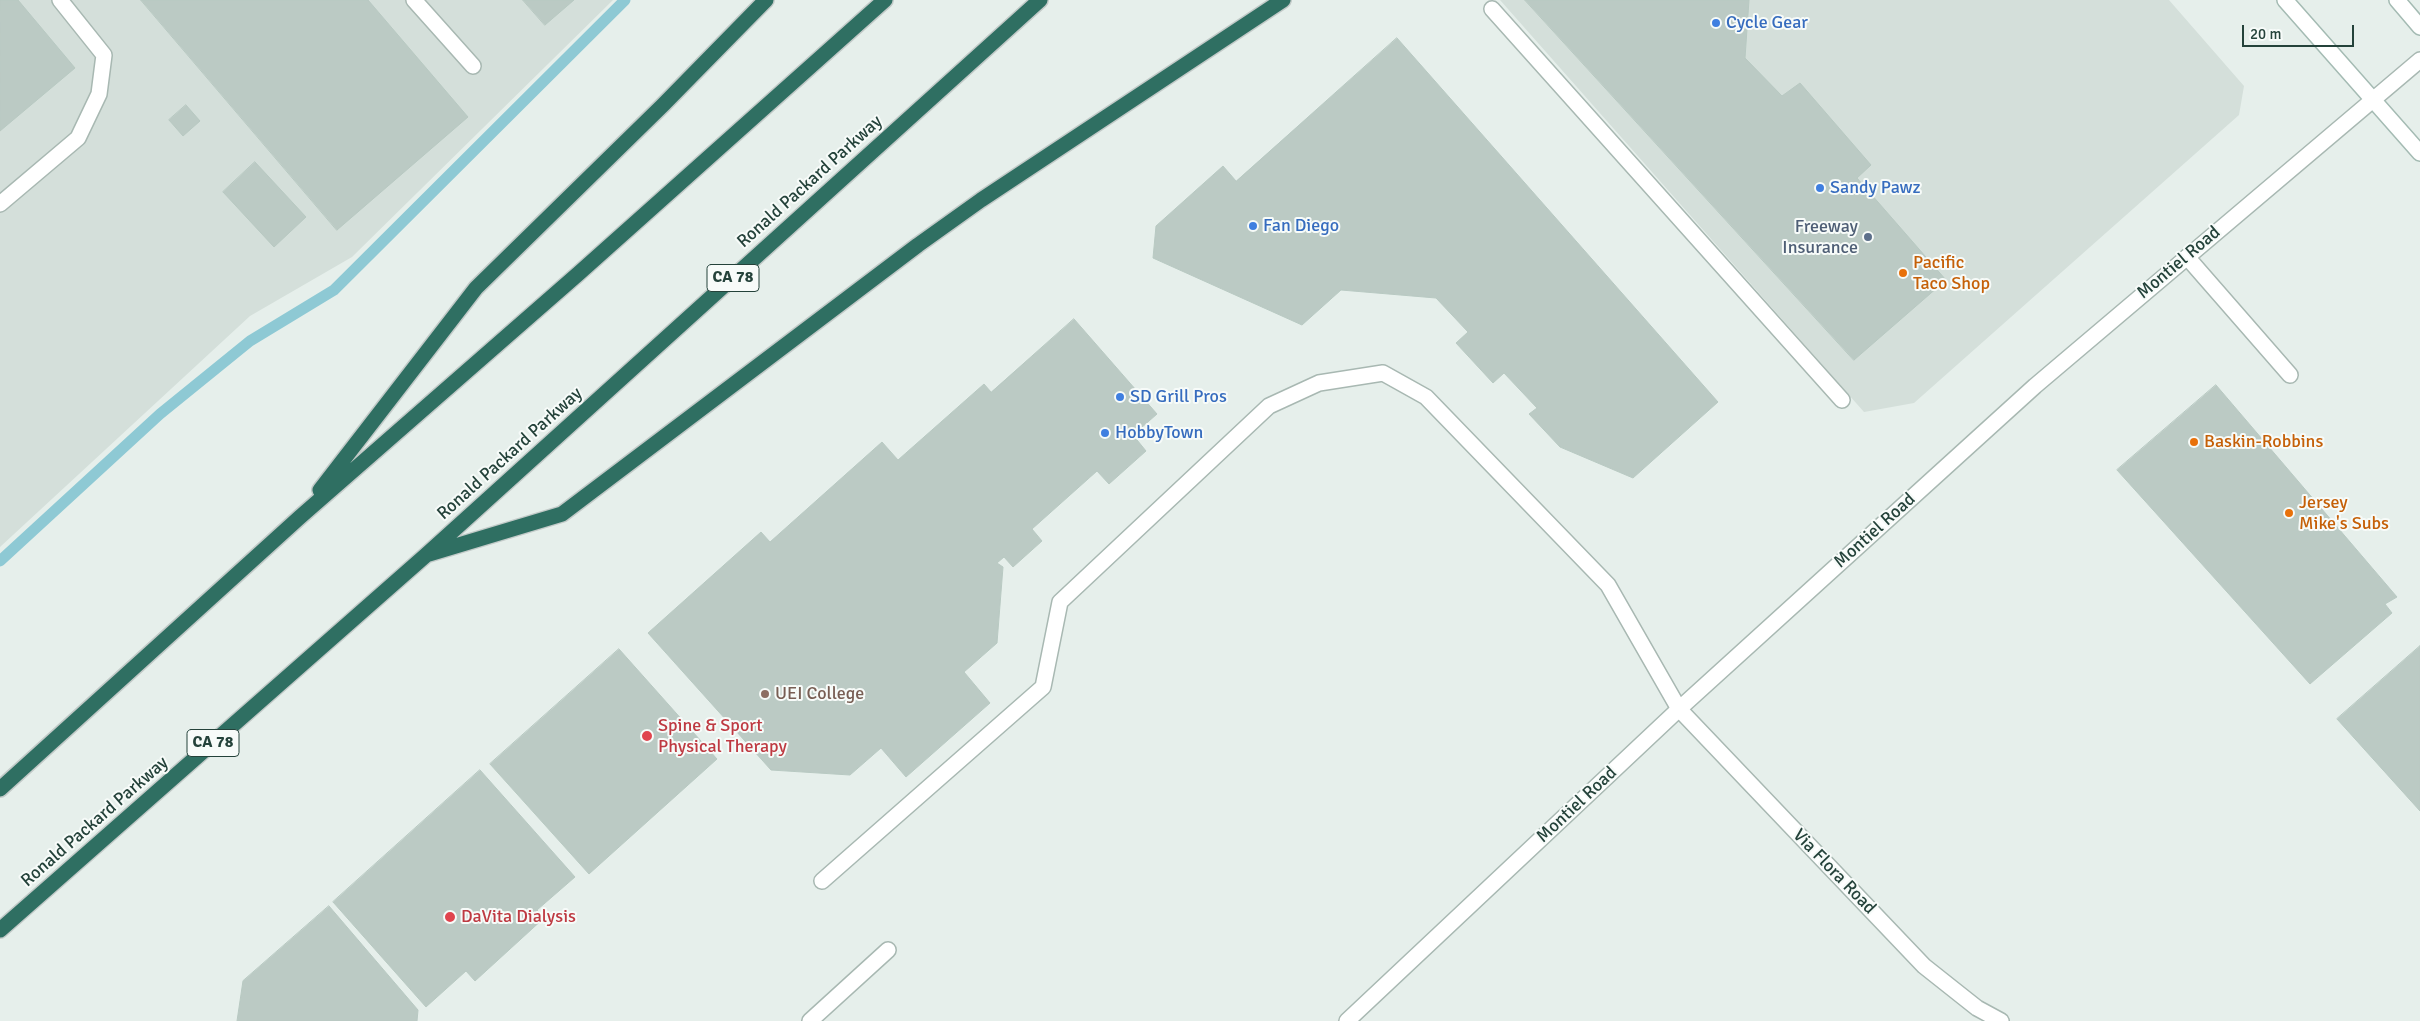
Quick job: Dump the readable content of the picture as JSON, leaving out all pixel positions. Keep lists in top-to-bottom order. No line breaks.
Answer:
{"streets":{"highway":["Ronald Packard Parkway","CA 78"],"street":["Montiel Road","Via Flora Road"]},"crossings":[["Montiel Road","Via Flora Road"]],"places":["Cycle Gear","Sandy Pawz","Fan Diego","Freeway Insurance","Pacific Taco Shop","SD Grill Pros","HobbyTown","Baskin-Robbins","Jersey Mike's Subs","UEI College","Spine & Sport Physical Therapy","DaVita Dialysis"],"scale_bar":"20 m"}
